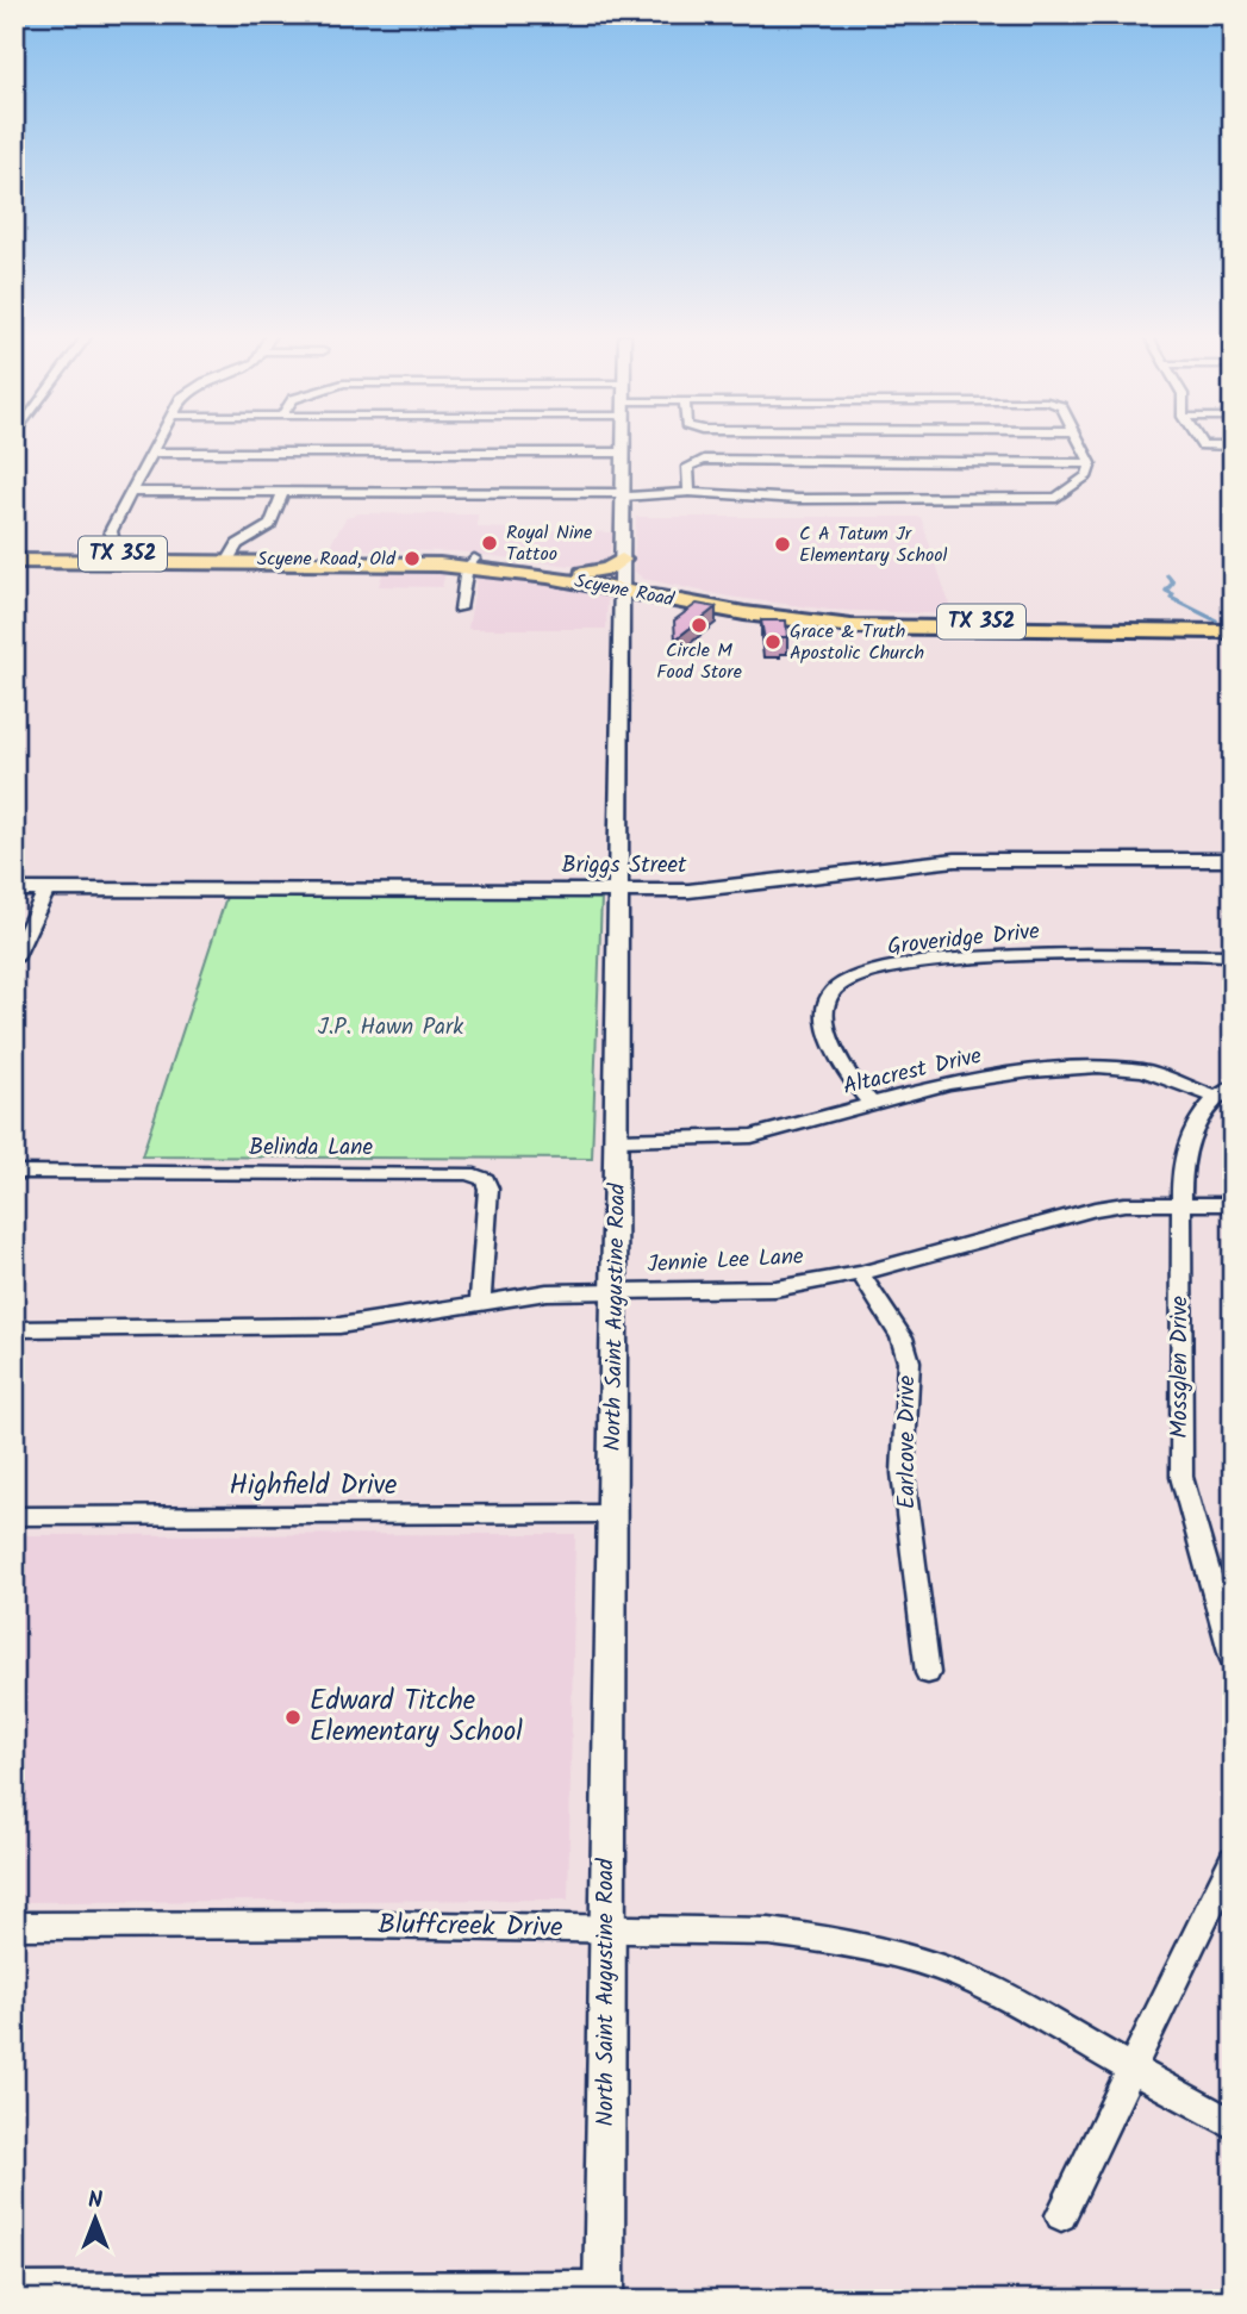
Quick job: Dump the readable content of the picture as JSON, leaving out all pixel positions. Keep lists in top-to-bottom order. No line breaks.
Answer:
{"streets":{"main road":["TX 352","Scyene Road"],"street":["Briggs Street","Groveridge Drive","Altacrest Drive","Belinda Lane","Jennie Lee Lane","North Saint Augustine Road","Mossglen Drive","Earlcove Drive","Highfield Drive","Bluffcreek Drive"]},"crossings":[["Scyene Road","North Saint Augustine Road"],["Briggs Street","North Saint Augustine Road"],["Groveridge Drive","Altacrest Drive"],["Altacrest Drive","North Saint Augustine Road"],["Altacrest Drive","Mossglen Drive"],["Belinda Lane","Jennie Lee Lane"],["Jennie Lee Lane","North Saint Augustine Road"],["Jennie Lee Lane","Mossglen Drive"],["Jennie Lee Lane","Earlcove Drive"],["North Saint Augustine Road","Highfield Drive"],["North Saint Augustine Road","Bluffcreek Drive"]],"parks":["J.P. Hawn Park"],"places":["Royal Nine Tattoo","C A Tatum Jr Elementary School","Scyene Road, Old","Circle M Food Store","Grace & Truth Apostolic Church","Edward Titche Elementary School"],"north":"top"}
